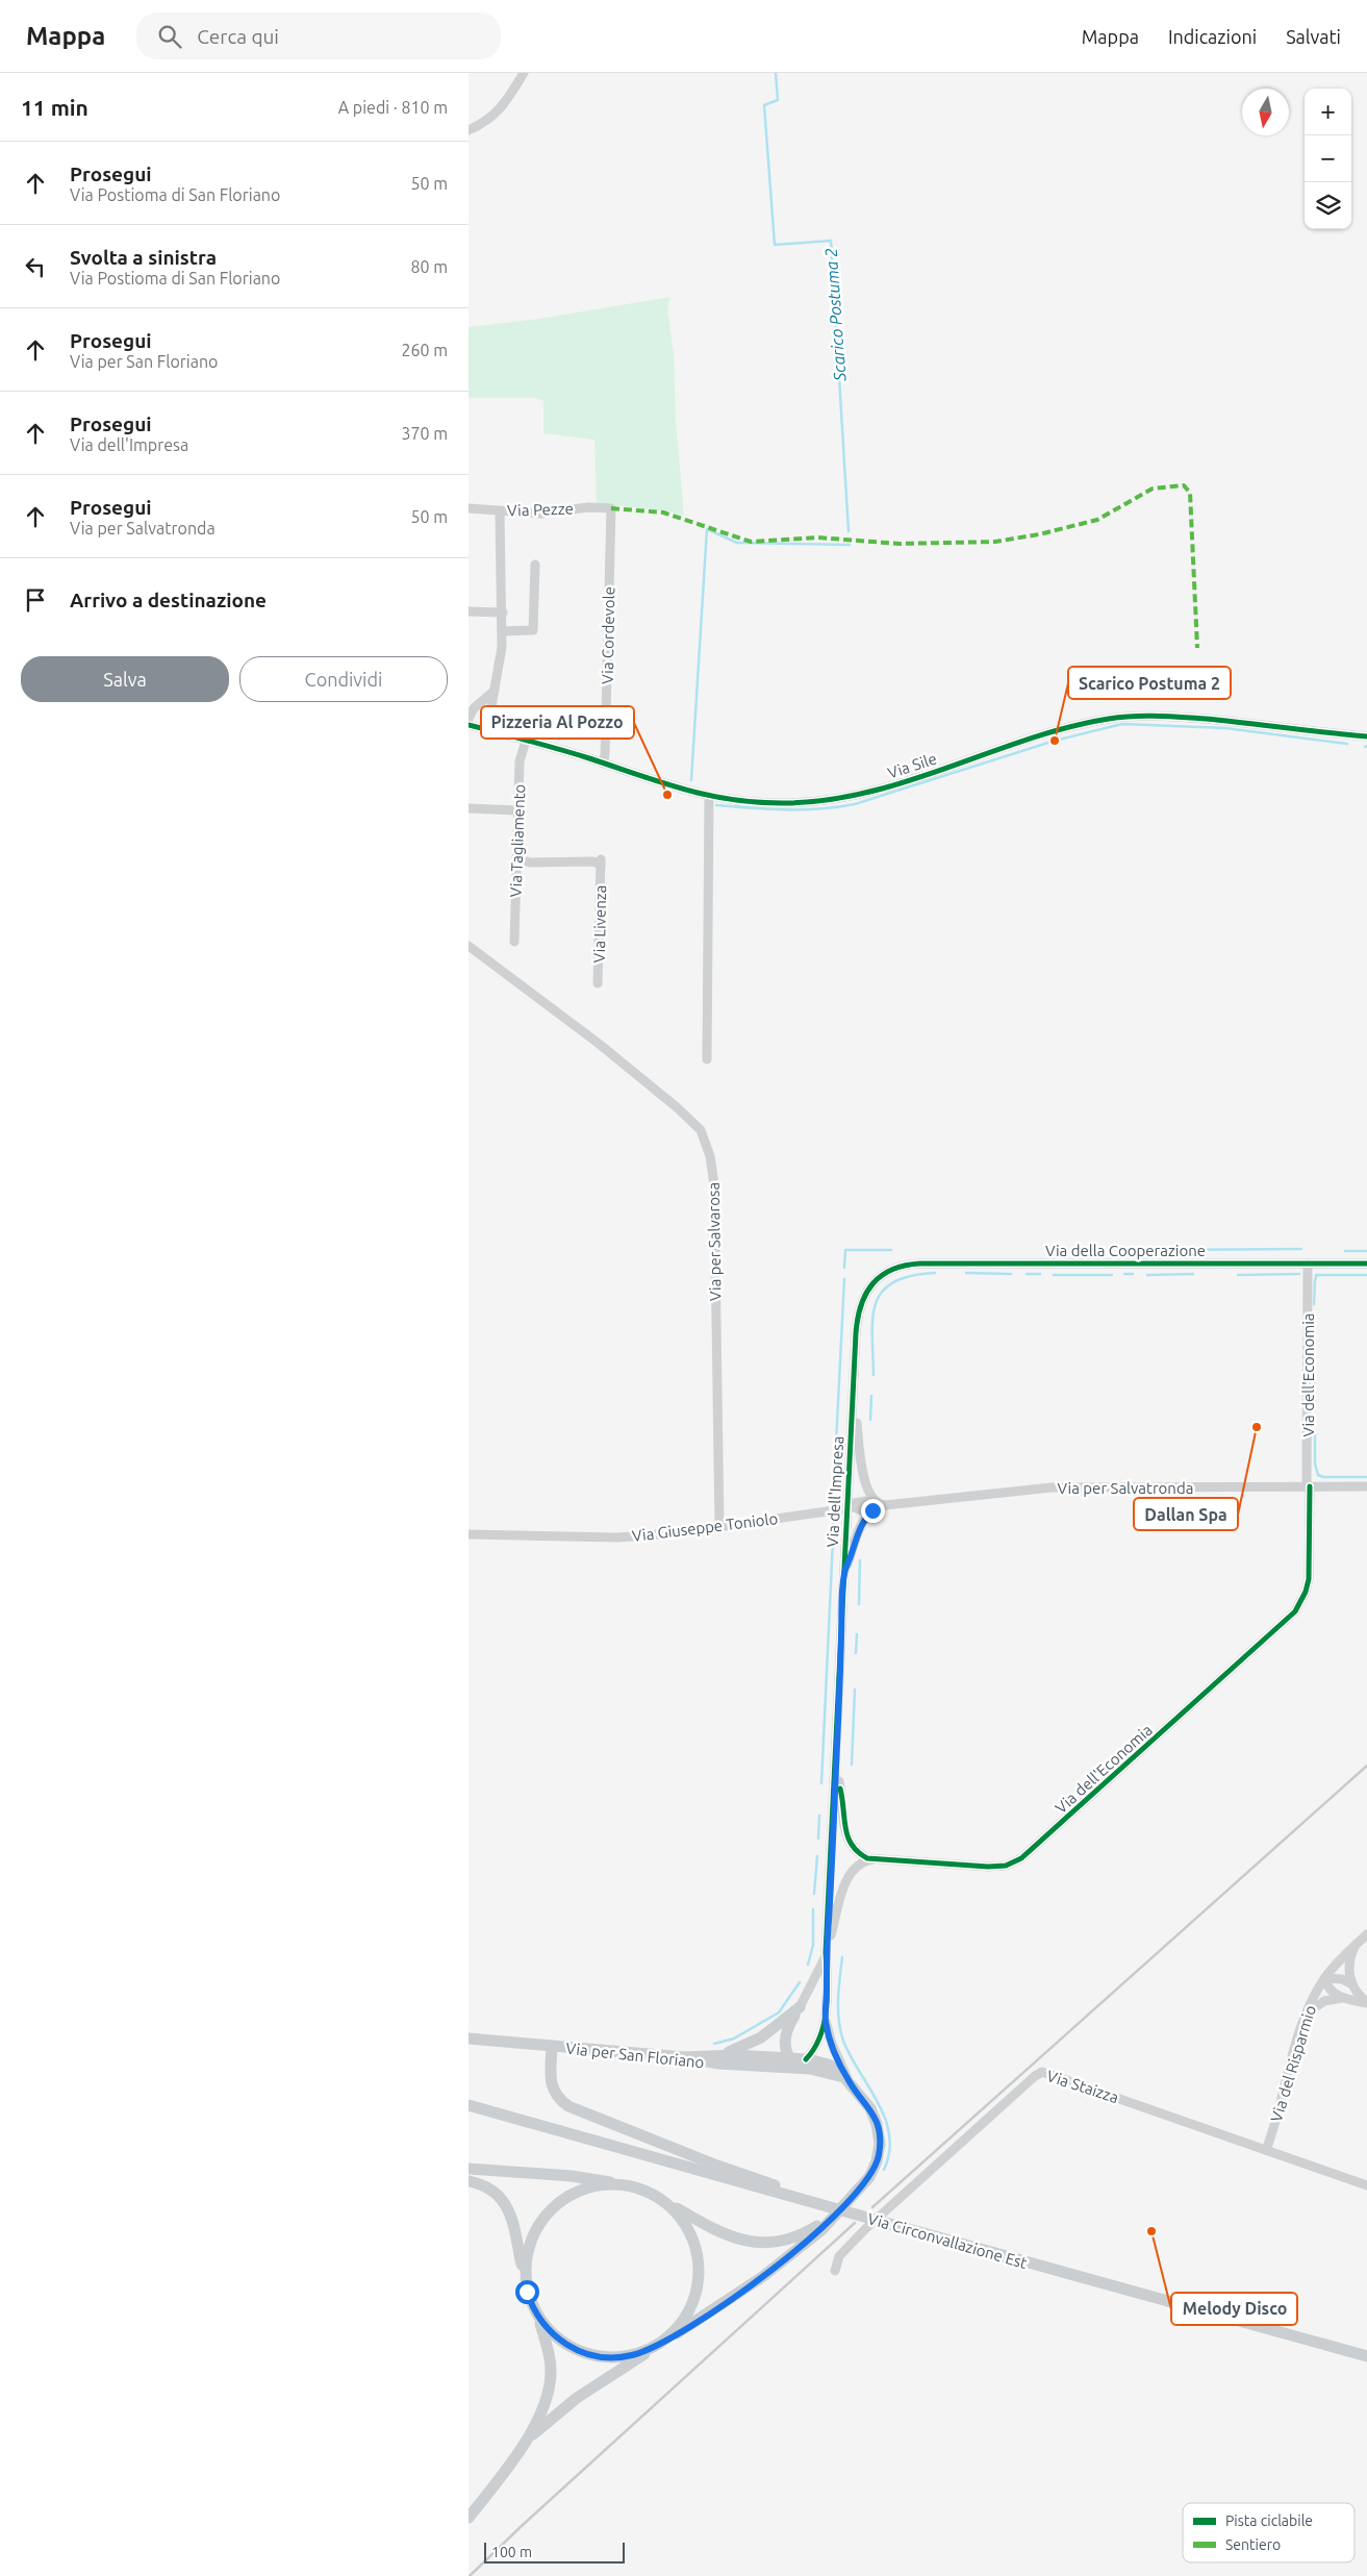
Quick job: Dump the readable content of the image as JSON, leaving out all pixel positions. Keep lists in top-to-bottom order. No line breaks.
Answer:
{"streets":{"main road":["Via per San Floriano","Via Circonvallazione Est"],"street":["Via Pezze","Via Cordevole","Via Sile","Via Tagliamento","Via Livenza","Via per Salvarosa","Via della Cooperazione","Via dell'Economia","Via per Salvatronda","Via dell'Impresa","Via Giuseppe Toniolo","Via del Risparmio","Via Staizza"]},"crossings":[["Via Pezze","Via Cordevole"],["Via Cordevole","Via Sile"],["Via Sile","Via Tagliamento"],["Via Tagliamento","Via Livenza"],["Via per Salvarosa","Via Giuseppe Toniolo"],["Via della Cooperazione","Via dell'Economia"],["Via della Cooperazione","Via dell'Impresa"],["Via dell'Economia","Via per Salvatronda"],["Via dell'Economia","Via dell'Impresa"],["Via per Salvatronda","Via dell'Impresa"],["Via per Salvatronda","Via Giuseppe Toniolo"],["Via dell'Impresa","Via Giuseppe Toniolo"],["Via dell'Impresa","Via per San Floriano"],["Via del Risparmio","Via Staizza"]],"water":["Scarico Postuma 2"],"places":["Scarico Postuma 2","Pizzeria Al Pozzo","Dallan Spa","Melody Disco"],"legend":["Pista ciclabile","Sentiero"],"scale_bar":"100 m","north":"bottom","page":{"header":"Mappa","search":"Cerca qui","nav":["Mappa","Indicazioni","Salvati"],"heading":["11 min","A piedi · 810 m"],"map_buttons":["+","−"],"list":[["Prosegui","Via Postioma di San Floriano","50 m"],["Svolta a sinistra","Via Postioma di San Floriano","80 m"],["Prosegui","Via per San Floriano","260 m"],["Prosegui","Via dell'Impresa","370 m"],["Prosegui","Via per Salvatronda","50 m"],"Arrivo a destinazione"],"buttons":["Salva","Condividi"],"scale":"100 m"}}
